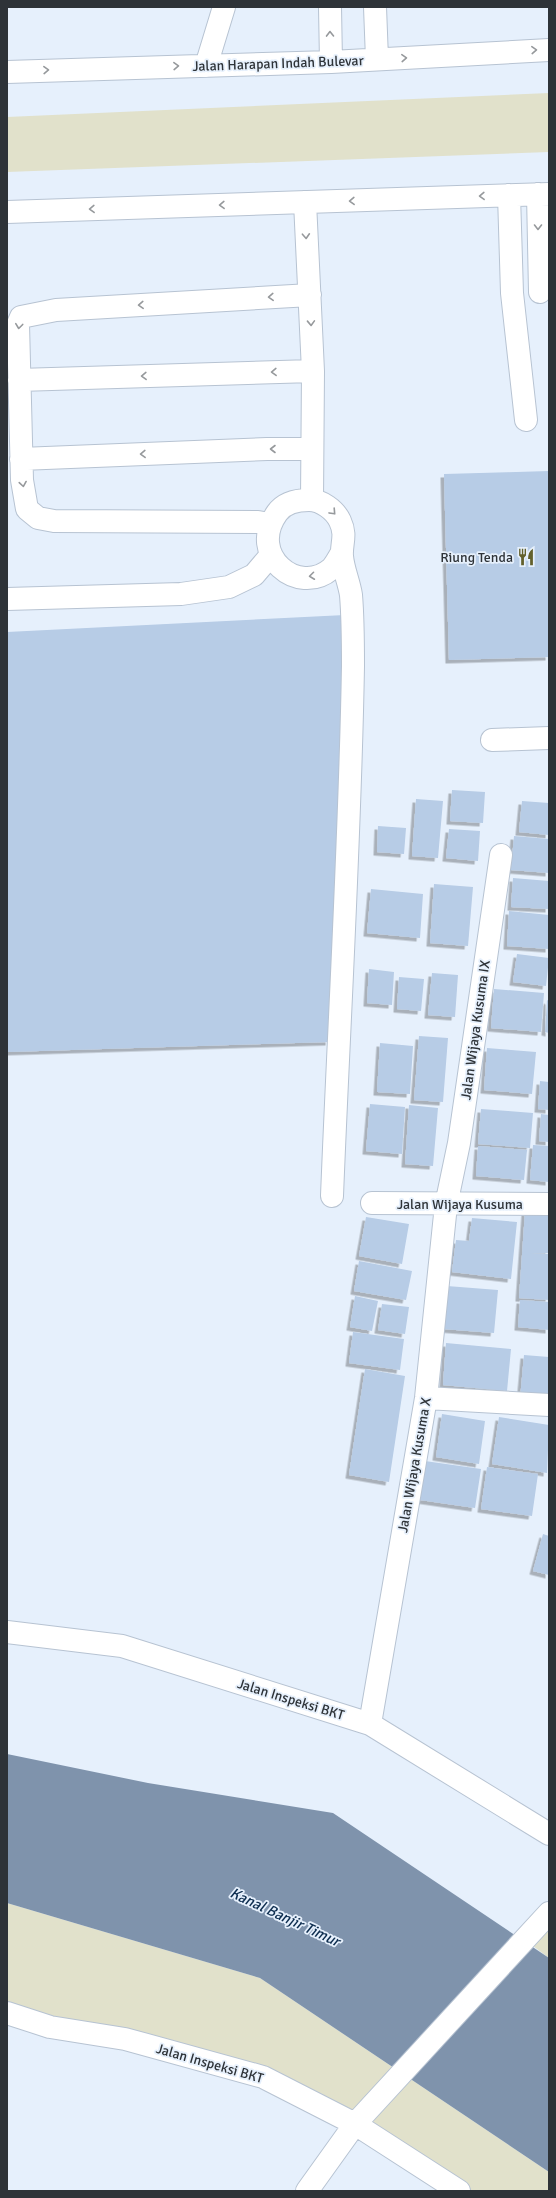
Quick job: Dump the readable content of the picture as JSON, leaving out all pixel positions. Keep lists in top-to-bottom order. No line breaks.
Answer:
{"streets":{"street":["Jalan Harapan Indah Bulevar","Jalan Wijaya Kusuma IX","Jalan Wijaya Kusuma","Jalan Wijaya Kusuma X","Jalan Inspeksi BKT"]},"crossings":[["Jalan Wijaya Kusuma IX","Jalan Wijaya Kusuma"],["Jalan Wijaya Kusuma IX","Jalan Wijaya Kusuma X"],["Jalan Wijaya Kusuma","Jalan Wijaya Kusuma X"],["Jalan Wijaya Kusuma X","Jalan Inspeksi BKT"]],"water":["Kanal Banjir Timur"],"places":{"restaurant":["Riung Tenda"]}}
